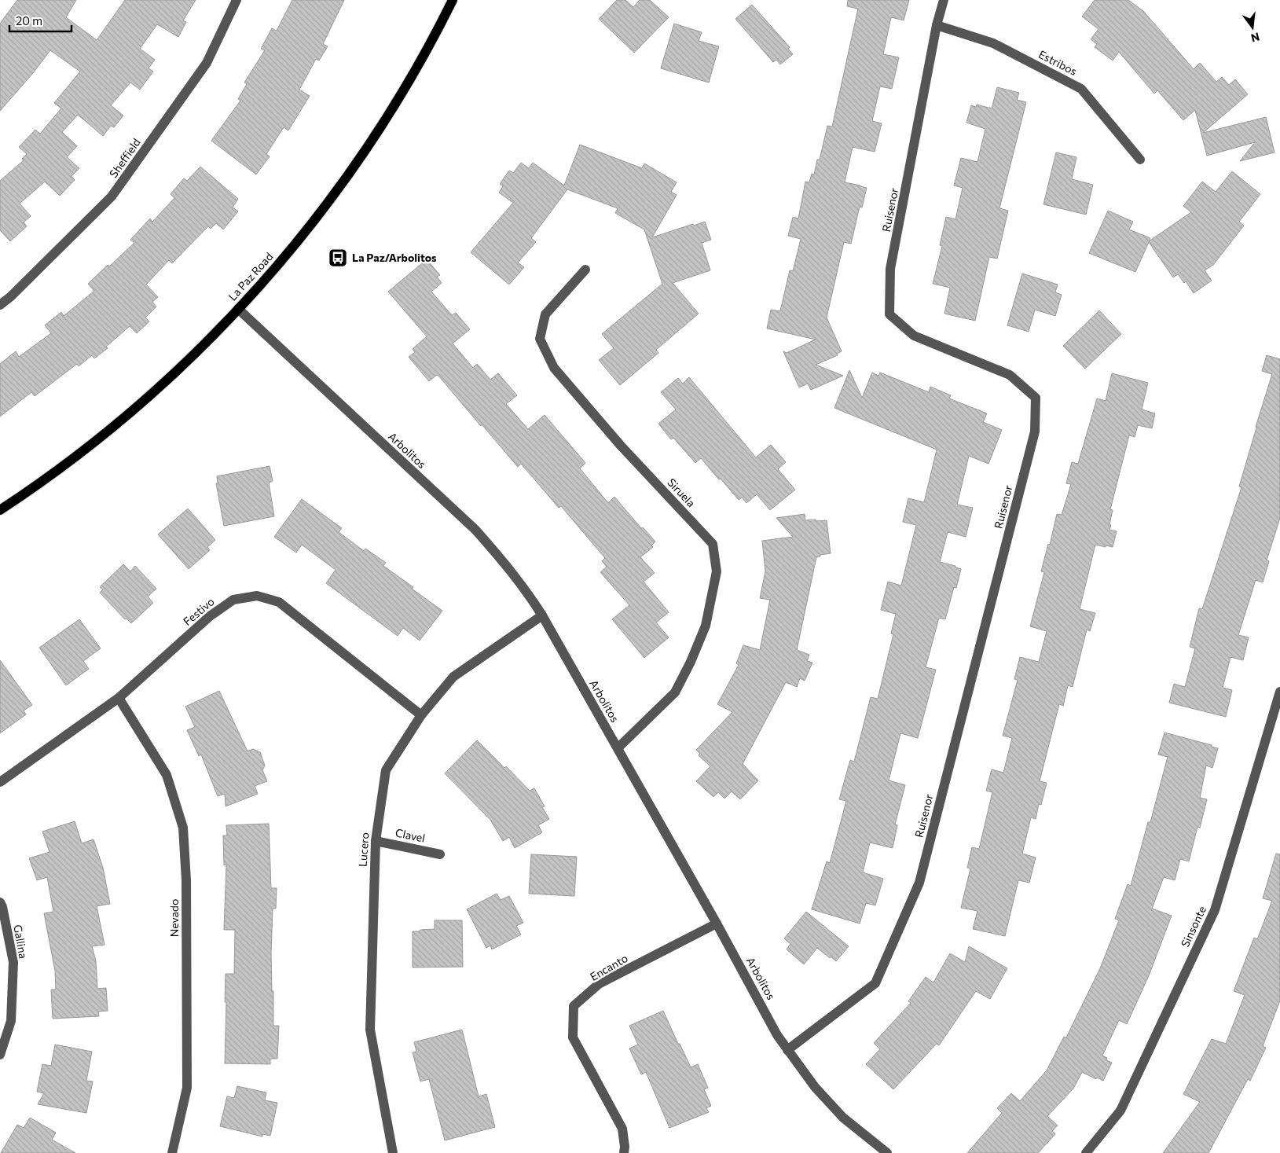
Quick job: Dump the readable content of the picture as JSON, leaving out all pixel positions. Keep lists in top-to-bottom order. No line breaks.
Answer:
{"streets":{"main road":["La Paz Road"],"street":["Estribos","Sheffield","Ruisenor","Arbolitos","Siruela","Festivo","Clavel","Lucero","Nevado","Sinsonte","Gallina","Encanto"]},"crossings":[["Estribos","Ruisenor"],["Ruisenor","Arbolitos"],["La Paz Road","Arbolitos"],["Arbolitos","Siruela"],["Arbolitos","Lucero"],["Arbolitos","Encanto"],["Festivo","Lucero"],["Festivo","Nevado"],["Clavel","Lucero"]],"places":{"bus stop":["La Paz/Arbolitos"]},"scale_bar":"20 m","north":"bottom"}
